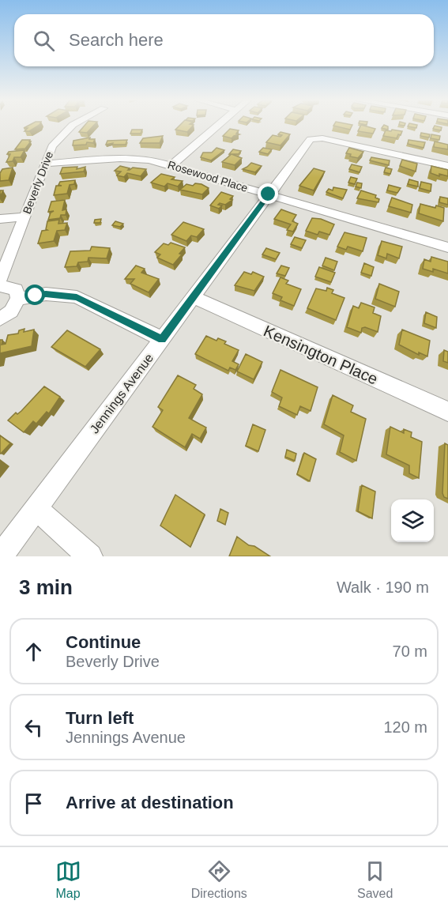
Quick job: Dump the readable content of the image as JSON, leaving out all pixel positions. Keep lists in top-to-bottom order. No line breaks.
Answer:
{"streets":{"street":["Rosewood Place","Beverly Drive","Kensington Place","Jennings Avenue"]},"crossings":[["Rosewood Place","Beverly Drive"],["Rosewood Place","Jennings Avenue"],["Kensington Place","Jennings Avenue"]],"page":{"search":"Search here","heading":["3 min","Walk · 190 m"],"list":[["Continue","Beverly Drive","70 m"],["Turn left","Jennings Avenue","120 m"],"Arrive at destination"],"nav":["Map","Directions","Saved"]}}
